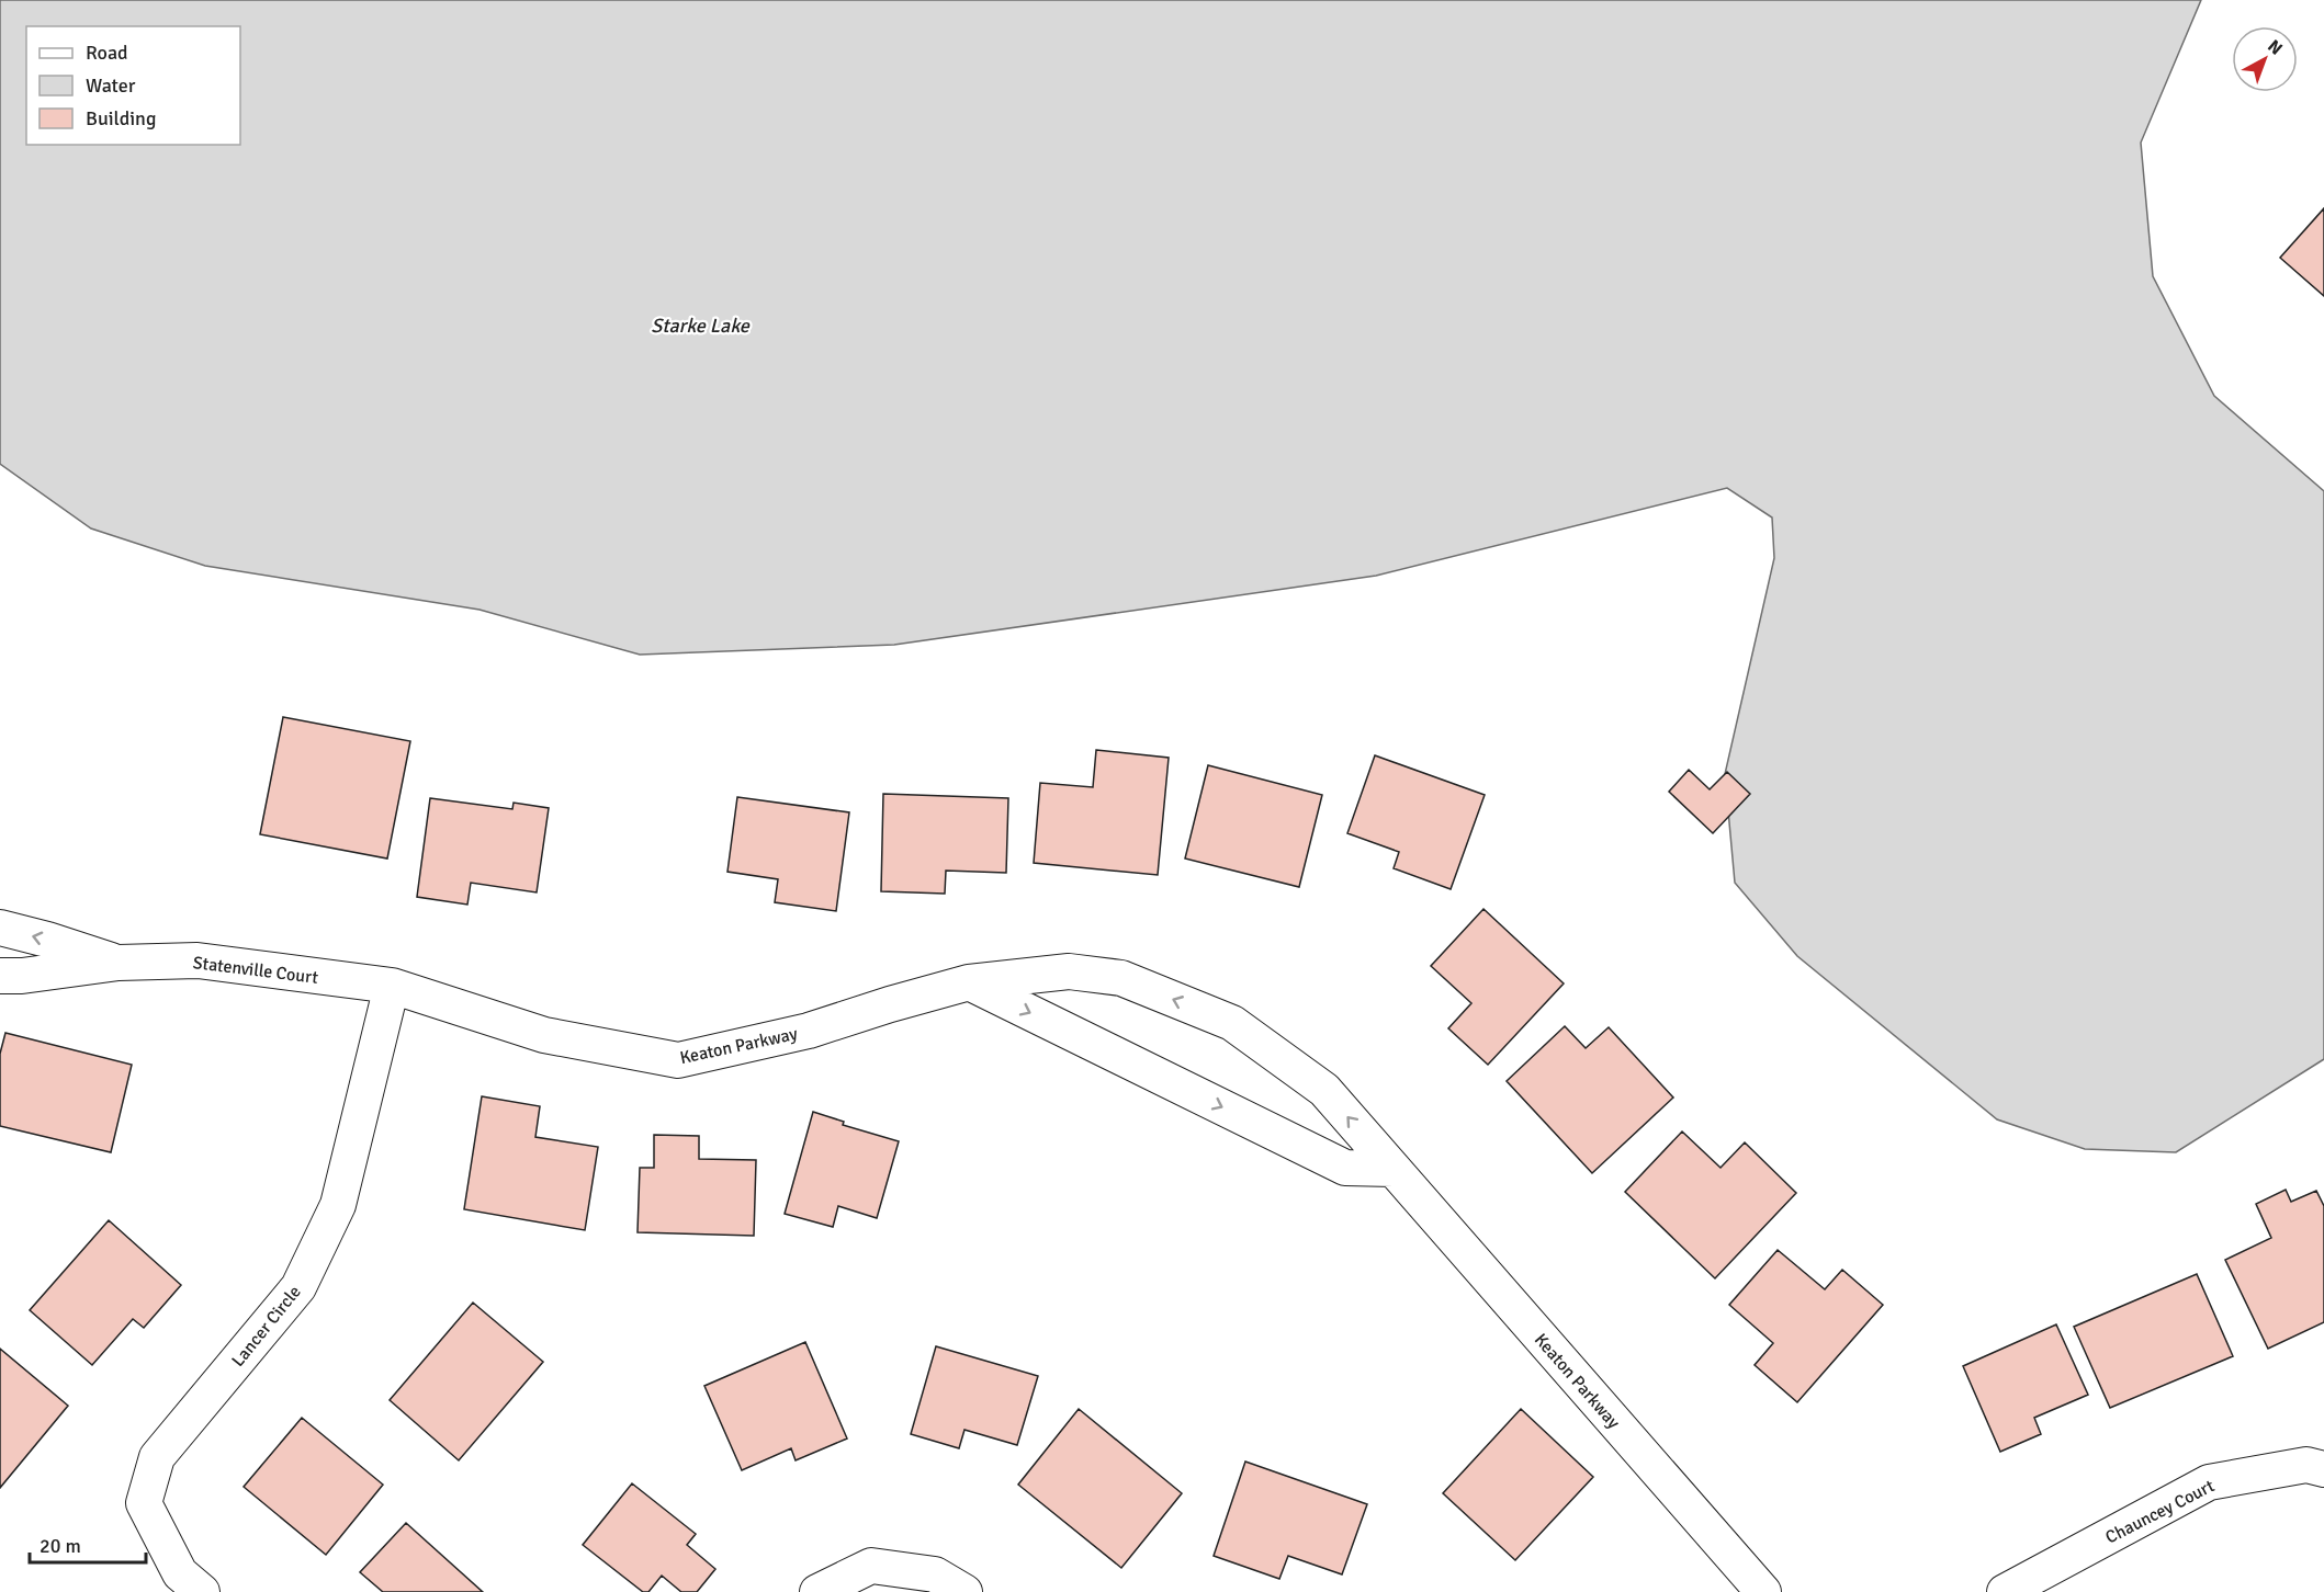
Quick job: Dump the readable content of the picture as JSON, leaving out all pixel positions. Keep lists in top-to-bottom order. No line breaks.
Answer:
{"streets":{"street":["Statenville Court","Keaton Parkway","Lancer Circle","Chauncey Court"]},"crossings":[["Statenville Court","Keaton Parkway"],["Statenville Court","Lancer Circle"],["Keaton Parkway","Lancer Circle"]],"water":["Starke Lake"],"legend":["Road","Water","Building"],"scale_bar":"20 m","north":"top right"}
